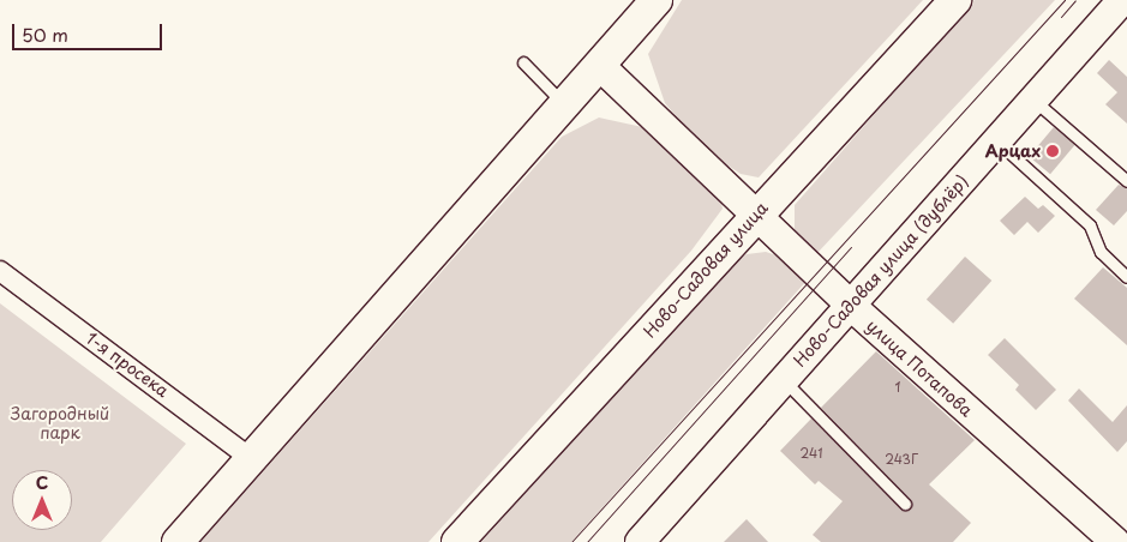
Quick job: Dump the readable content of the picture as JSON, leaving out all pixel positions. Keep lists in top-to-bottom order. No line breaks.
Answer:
{"streets":{"main road":["Ново-Садовая улица"],"street":["Ново-Садовая улица (дублёр)","1-я просека","улица Потапова"]},"crossings":[["Ново-Садовая улица","улица Потапова"],["Ново-Садовая улица (дублёр)","улица Потапова"]],"parks":["Загородный парк"],"places":["Арцах"],"house_numbers":["1","241","243Г"],"scale_bar":"50 m","north":"top"}
